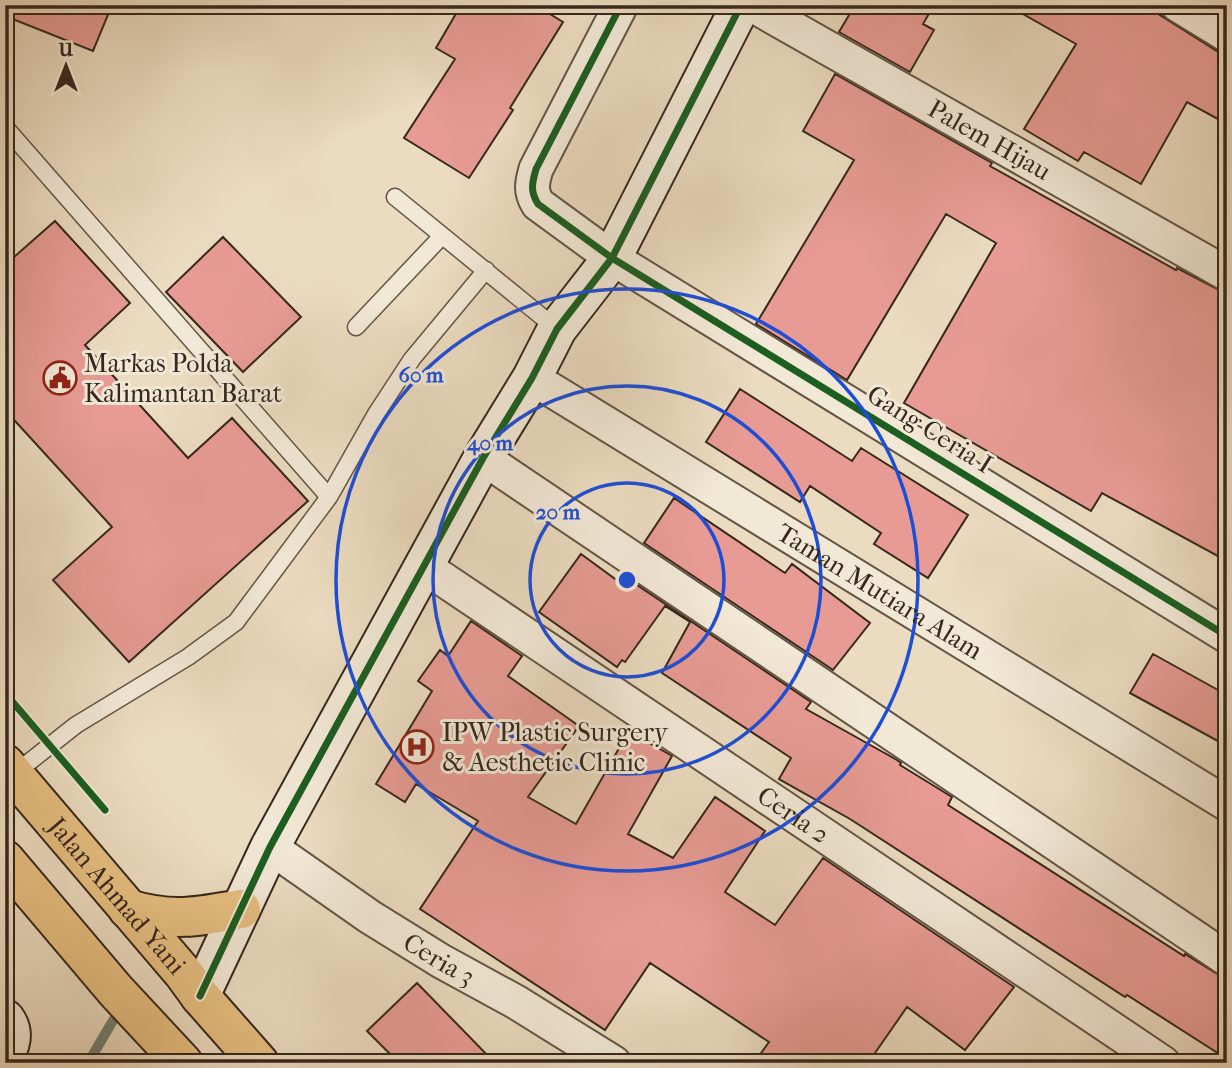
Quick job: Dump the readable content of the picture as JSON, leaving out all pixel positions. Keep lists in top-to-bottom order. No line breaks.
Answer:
{"streets":{"highway":["Jalan Ahmad Yani"],"street":["Palem Hijau","Gang Ceria I","Taman Mutiara Alam","Ceria 2","Ceria 3"]},"places":{"public building":["Markas Polda Kalimantan Barat"],"hospital":["IPW Plastic Surgery & Aesthetic Clinic"]},"north":"top","rings":["60 m","40 m","20 m"]}
